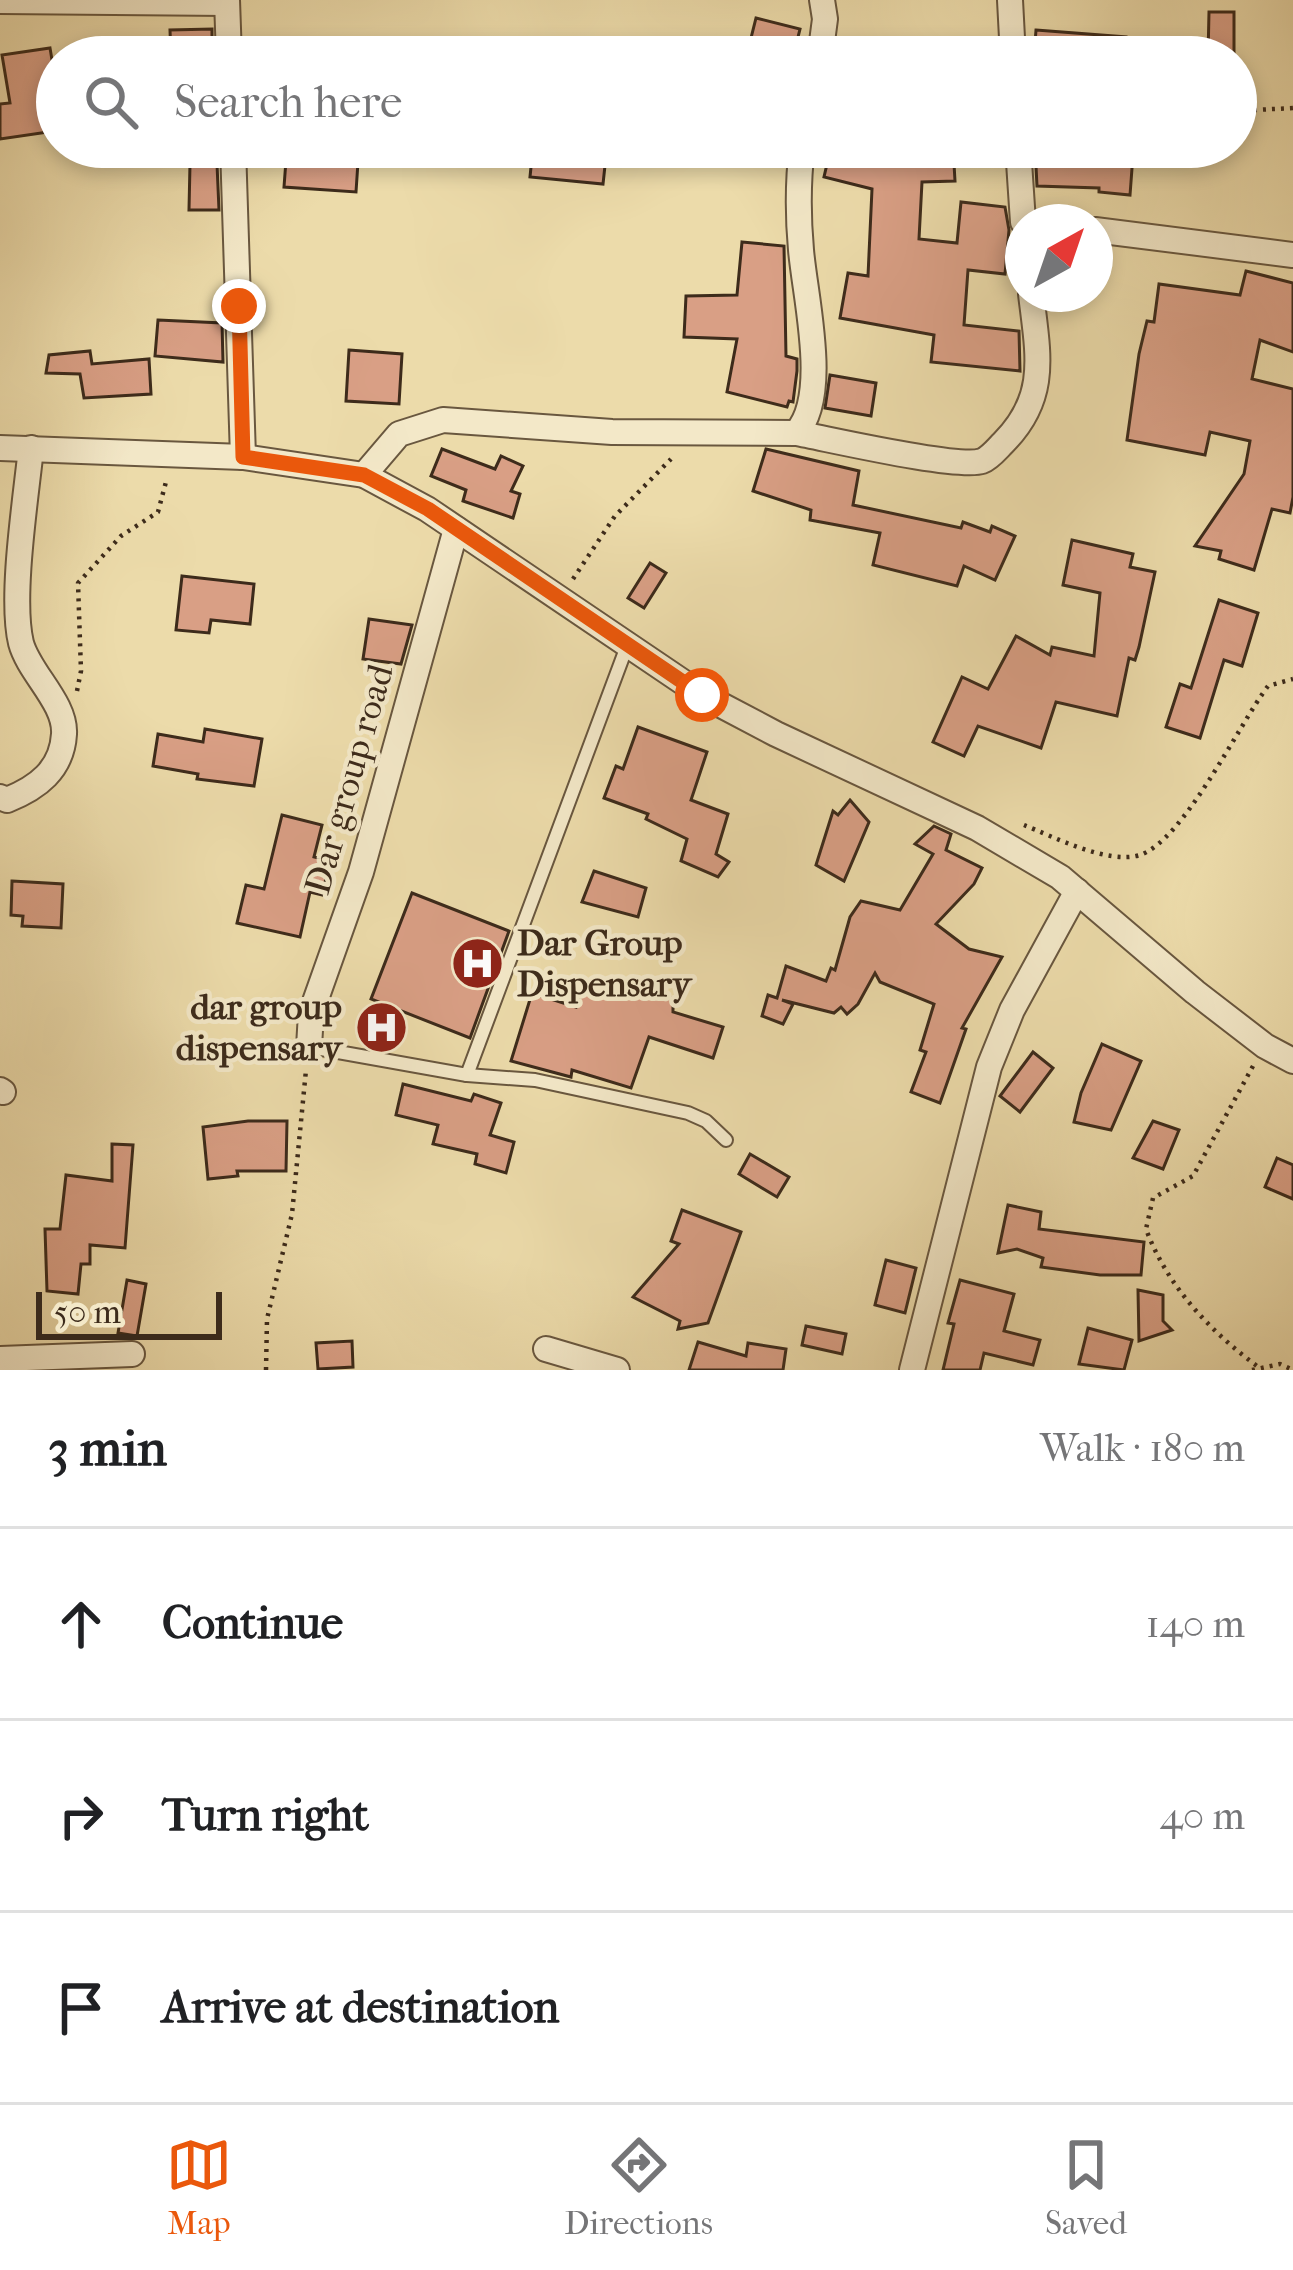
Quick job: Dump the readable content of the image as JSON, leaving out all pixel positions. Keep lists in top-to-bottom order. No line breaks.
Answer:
{"streets":{"street":["Dar group road"]},"places":{"hospital":["Dar Group Dispensary","dar group dispensary"]},"scale_bar":"50 m","north":"top right","page":{"search":"Search here","scale":"50 m","heading":["3 min","Walk · 180 m"],"list":[["Continue","140 m"],["Turn right","40 m"],"Arrive at destination"],"nav":["Map","Directions","Saved"]}}
